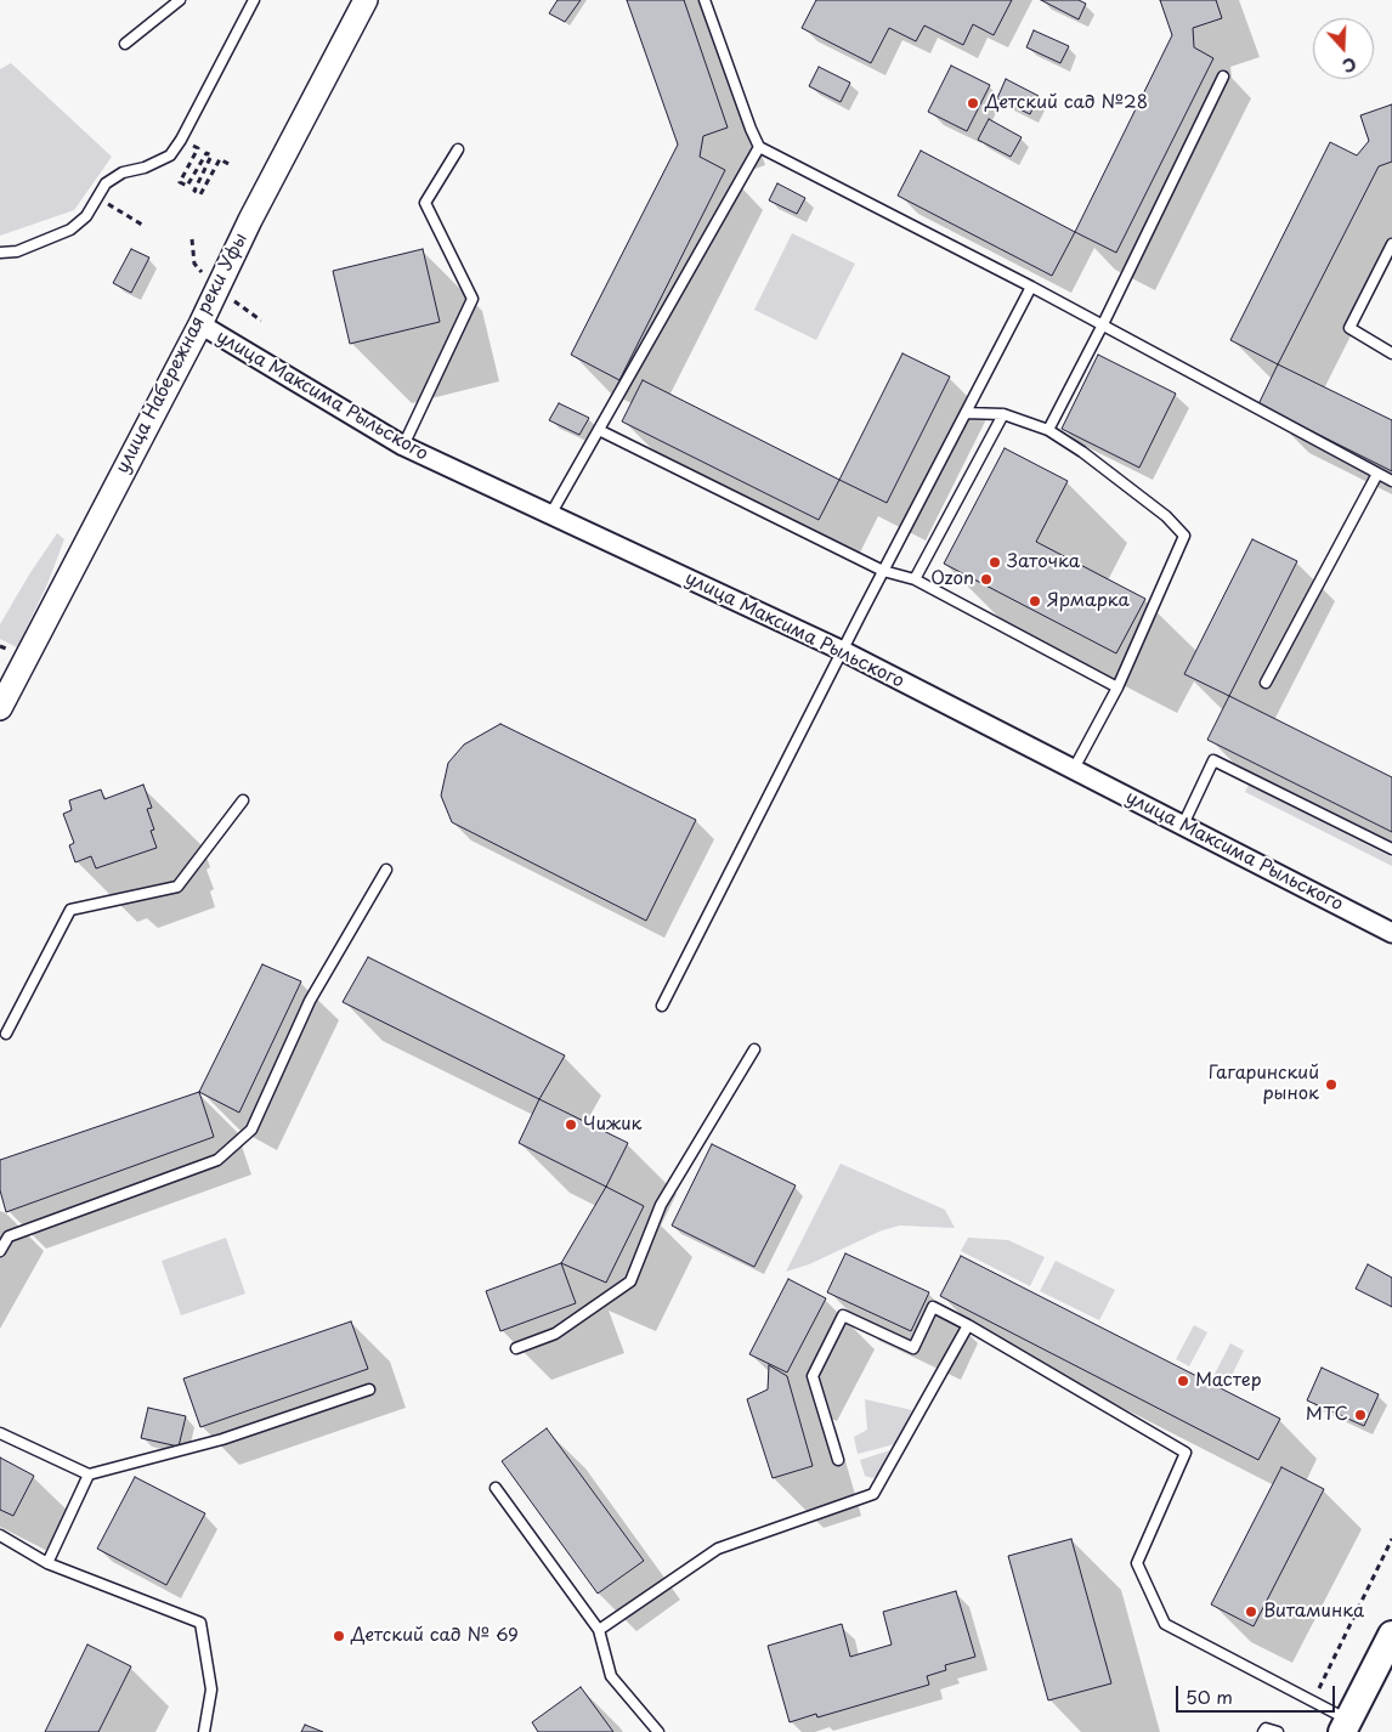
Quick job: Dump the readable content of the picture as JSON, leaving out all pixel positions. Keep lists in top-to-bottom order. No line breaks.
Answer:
{"streets":{"street":["улица Набережная реки Уфы","улица Максима Рыльского"]},"crossings":[["улица Набережная реки Уфы","улица Максима Рыльского"]],"places":["Детский сад №28","Заточка","Ozon","Ярмарка","Гагаринский рынок","Чижик","Мастер","МТС","Витаминка","Детский сад № 69"],"scale_bar":"50 m","north":"bottom"}
